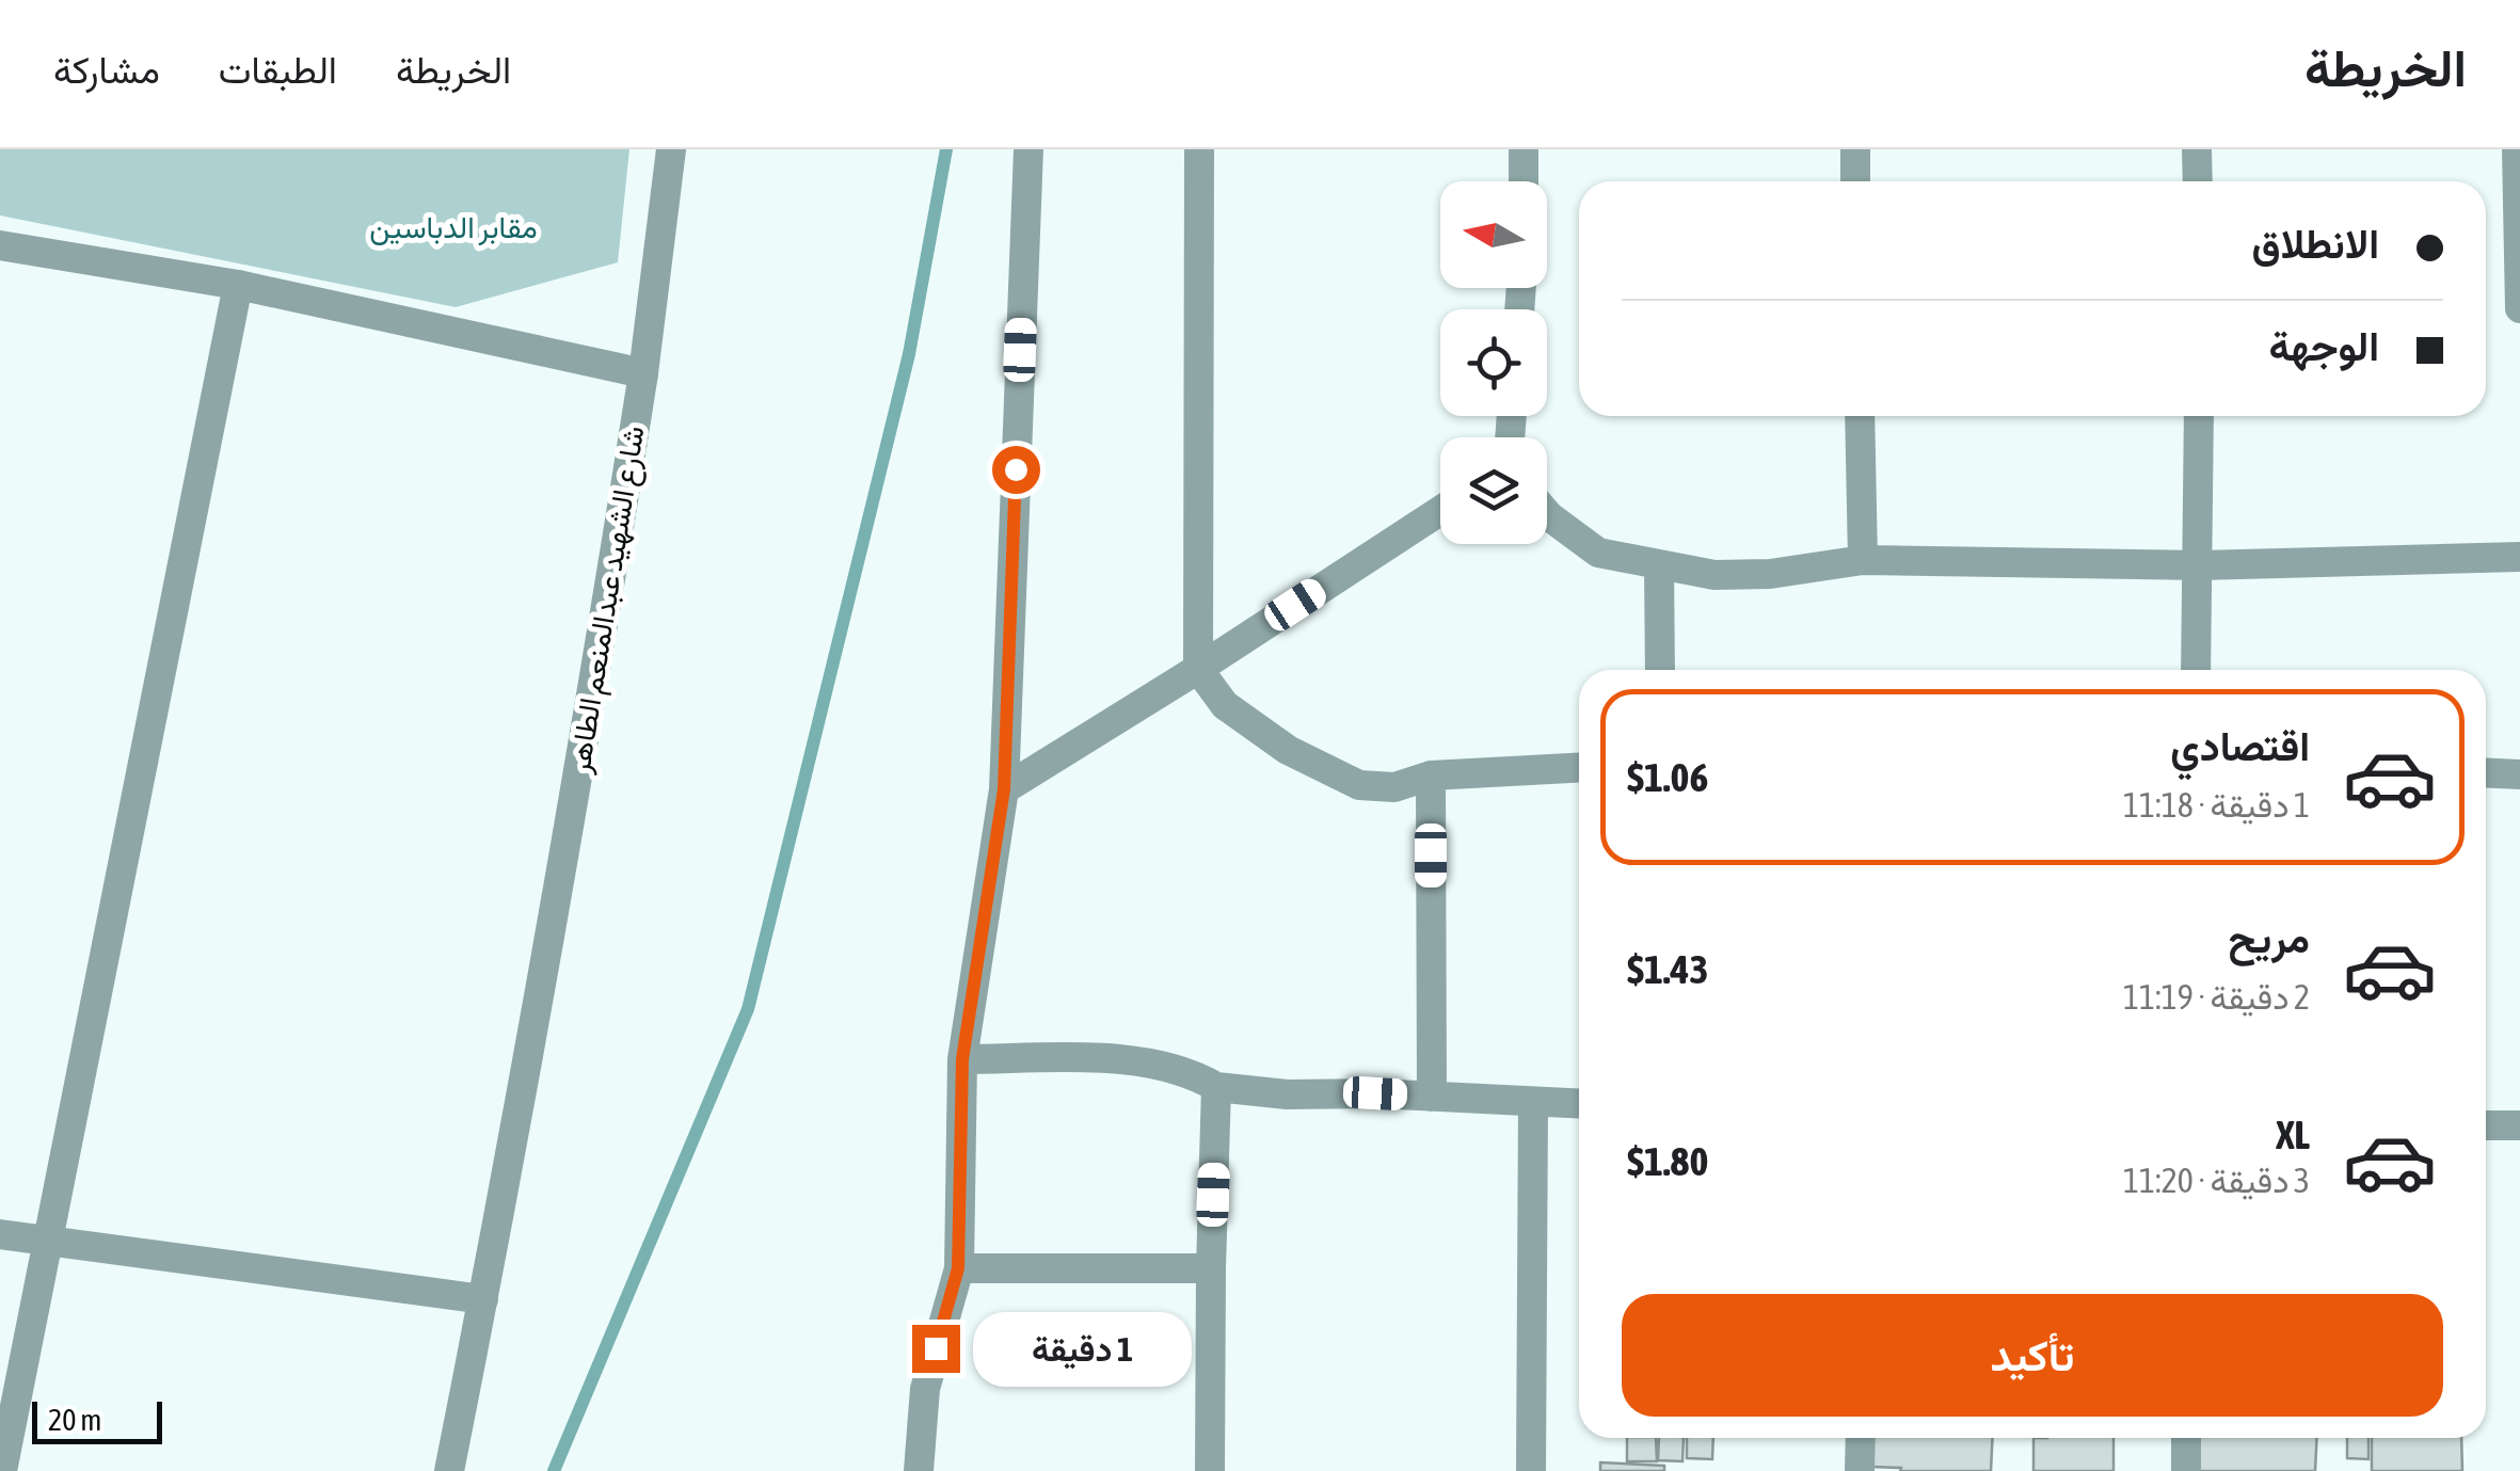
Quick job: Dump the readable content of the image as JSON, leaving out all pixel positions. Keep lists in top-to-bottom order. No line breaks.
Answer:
{"streets":{"street":["شارع الشهيد عبدالمنعم الطاهر"]},"parks":["مقابر الدباسين"],"scale_bar":"20 m","north":"left","page":{"header":"الخريطة","nav":["الخريطة","الطبقات","مشاركة"],"banner":["الانطلاق","الوجهة"],"list":[{"name":"اقتصادي","note":"1 دقيقة · 11:18","value":"$1.06"},{"name":"مريح","note":"2 دقيقة · 11:19","value":"$1.43"},{"name":"XL","note":"3 دقيقة · 11:20","value":"$1.80"}],"buttons":"تأكيد","bubble":"1 دقيقة","scale":"20 m"}}
